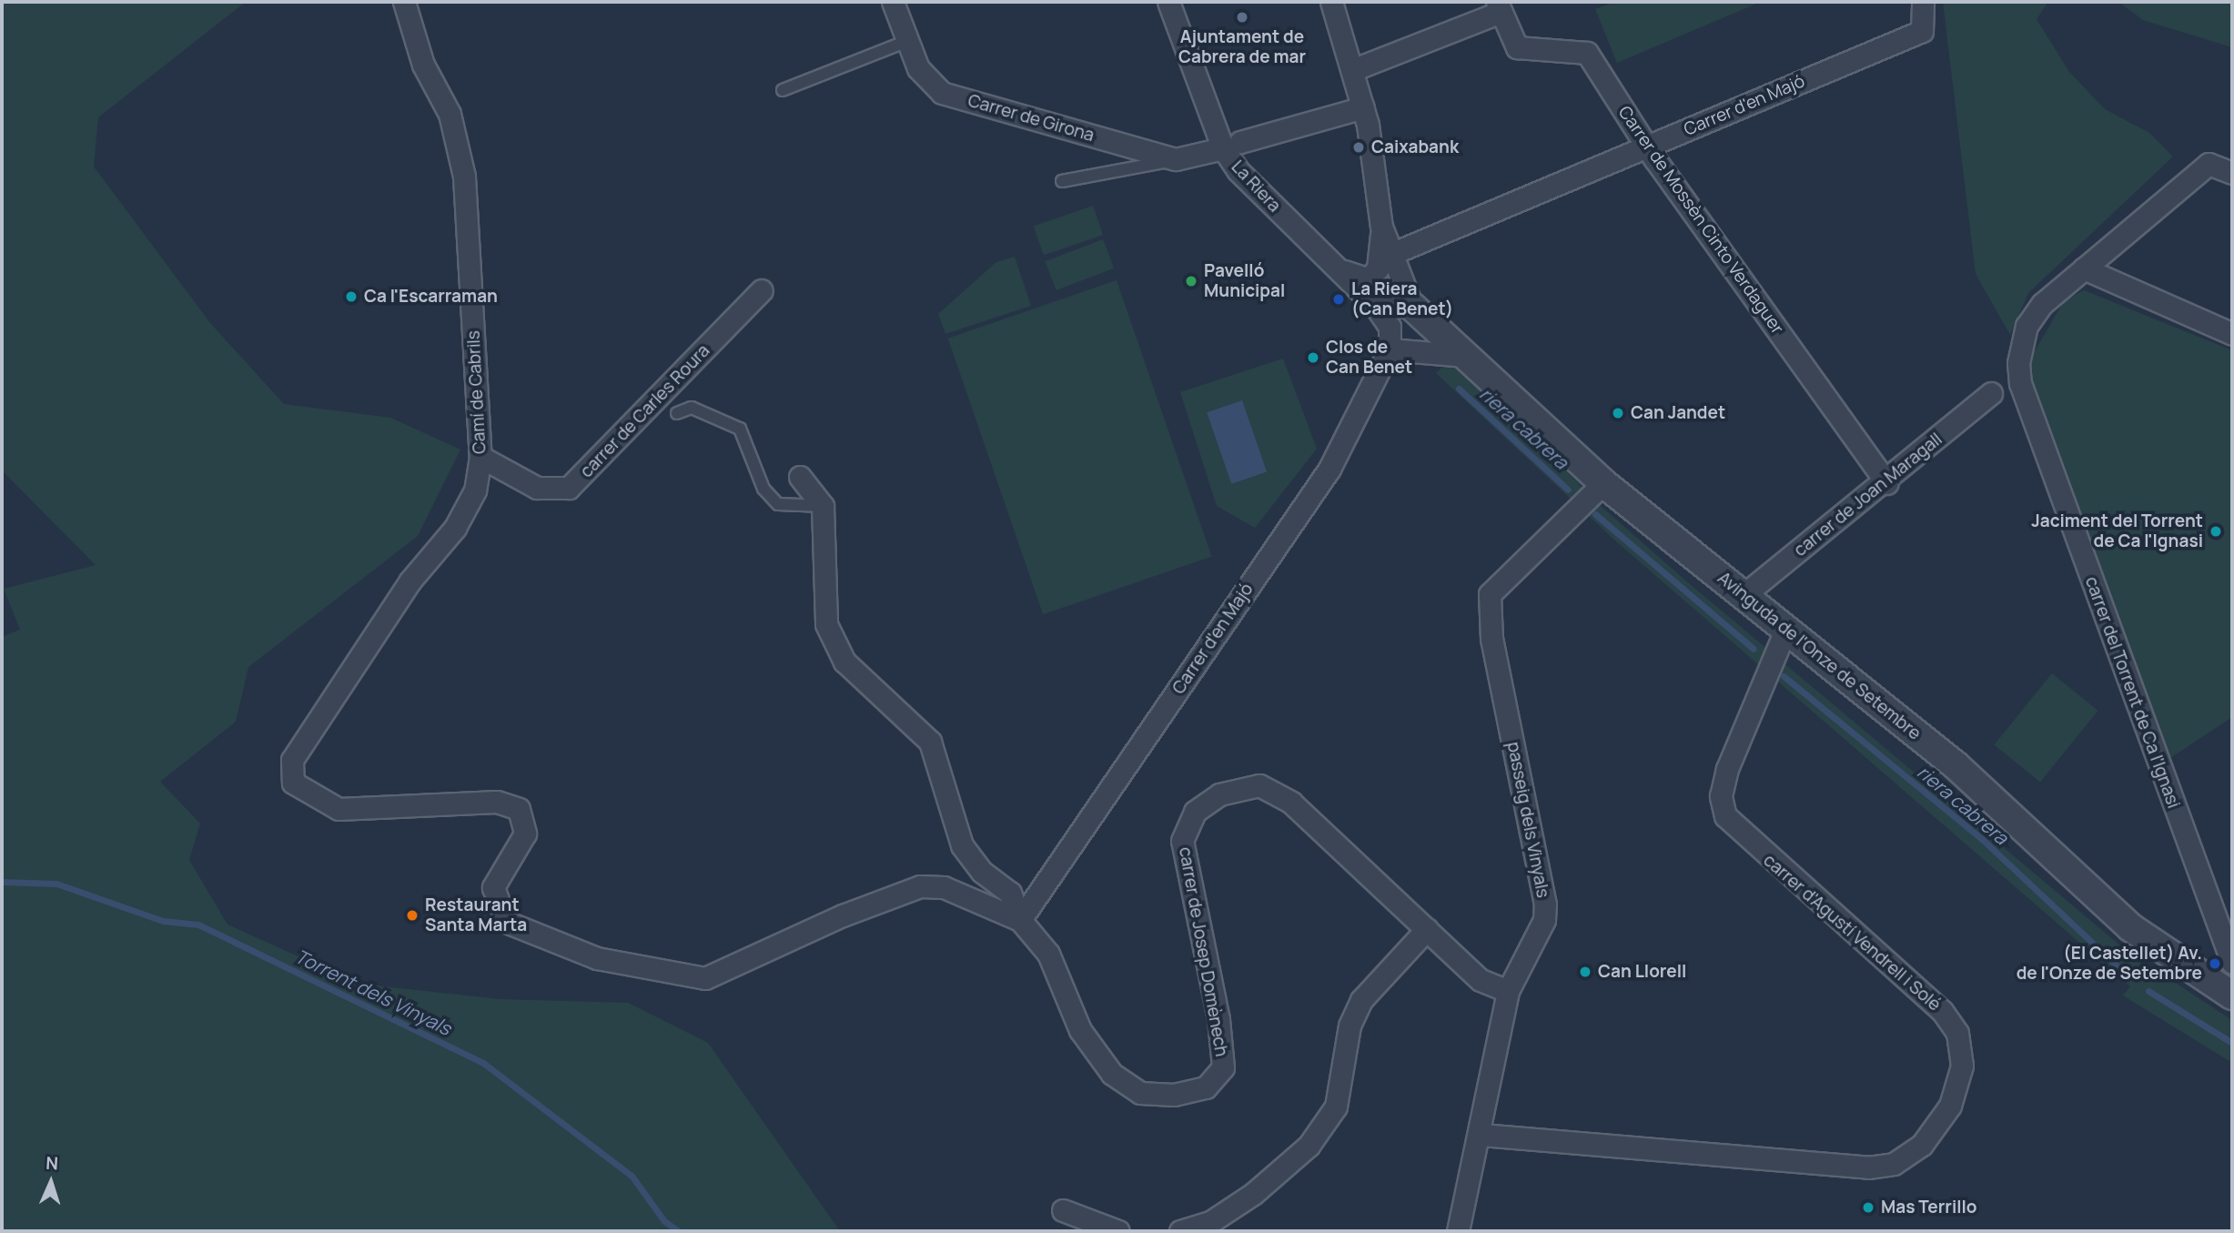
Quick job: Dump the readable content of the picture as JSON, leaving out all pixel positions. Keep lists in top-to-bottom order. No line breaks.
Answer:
{"streets":{"street":["Carrer d'en Majó","Carrer de Girona","La Riera","Carrer de Mossèn Cinto Verdaguer","Camí de Cabrils","carrer de Carles Roura","carrer de Joan Maragall","Avinguda de l'Onze de Setembre","carrer del Torrent de Ca l'Ignasi","passeig dels Vinyals","carrer d'Agustí Vendrell i Solé","carrer de Josep Domènech"]},"crossings":[["Carrer d'en Majó","La Riera"],["Carrer d'en Majó","Carrer de Mossèn Cinto Verdaguer"],["Carrer d'en Majó","carrer de Josep Domènech"],["Carrer de Girona","La Riera"],["Carrer de Mossèn Cinto Verdaguer","carrer de Joan Maragall"],["Camí de Cabrils","carrer de Carles Roura"],["Camí de Cabrils","carrer de Josep Domènech"],["carrer de Joan Maragall","Avinguda de l'Onze de Setembre"],["Avinguda de l'Onze de Setembre","passeig dels Vinyals"],["Avinguda de l'Onze de Setembre","carrer d'Agustí Vendrell i Solé"],["passeig dels Vinyals","carrer d'Agustí Vendrell i Solé"],["passeig dels Vinyals","carrer de Josep Domènech"]],"water":["riera cabrera","Torrent dels Vinyals"],"places":["Ajuntament de Cabrera de mar","Caixabank","Pavelló Municipal","Ca l'Escarraman","La Riera (Can Benet)","Clos de Can Benet","Can Jandet","Jaciment del Torrent de Ca l'Ignasi","Restaurant Santa Marta","(El Castellet) Av. de l'Onze de Setembre","Can Llorell","Mas Terrillo"],"north":"top"}
